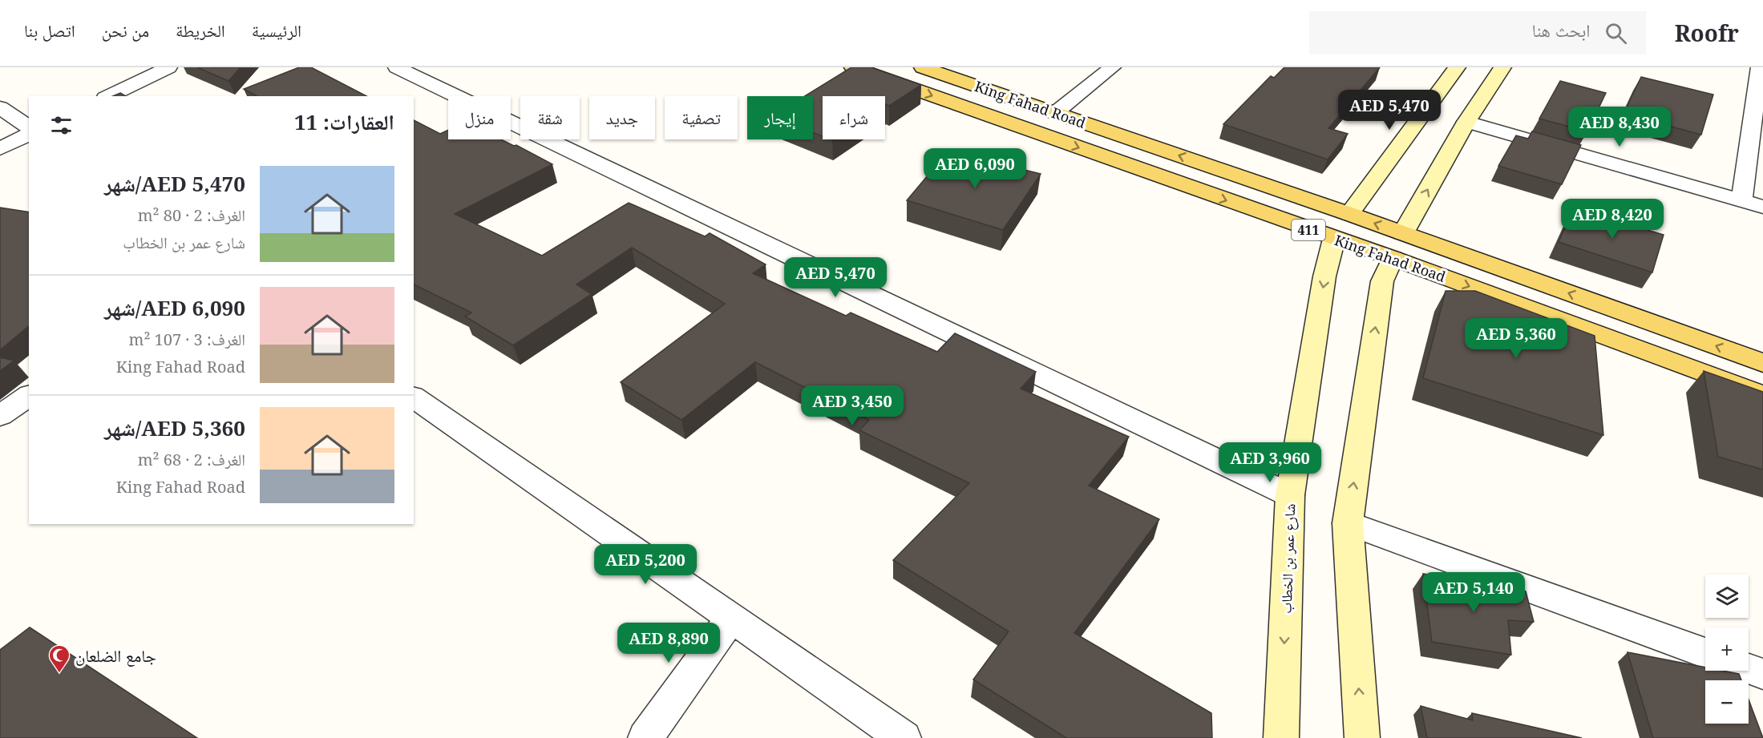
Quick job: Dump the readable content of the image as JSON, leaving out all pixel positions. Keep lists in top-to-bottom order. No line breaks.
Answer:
{"streets":{"main road":["King Fahad Road","411"],"street":["شارع عمر بن الخطاب"]},"crossings":[["King Fahad Road","شارع عمر بن الخطاب"]],"places":{"mosque":["جامع الضلعان"]},"page":{"header":"Roofr","search":"ابحث هنا","nav":["الرئيسية","الخريطة","من نحن","اتصل بنا"],"price":["AED 5,470","AED 8,430","AED 6,090","AED 8,420","AED 5,470","AED 5,360","AED 3,450","AED 3,960","AED 5,200","AED 5,140","AED 8,890"],"chip":["شراء","إيجار","تصفية","جديد","شقة","منزل"],"heading":"العقارات: 11","list":[{"name":"AED 5,470/شهر","note":"الغرف: 2 · 80 m² · شارع عمر بن الخطاب"},{"name":"AED 6,090/شهر","note":"الغرف: 3 · 107 m² · King Fahad Road"},{"name":"AED 5,360/شهر","note":"الغرف: 2 · 68 m² · King Fahad Road"}],"map_buttons":["+","−"]}}
